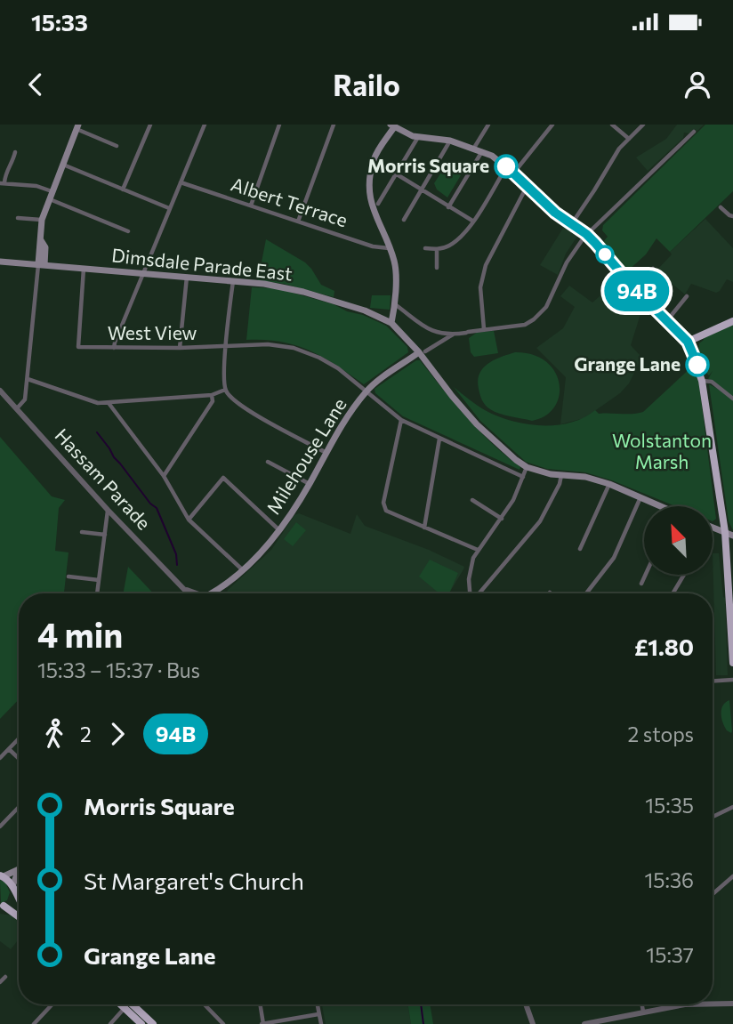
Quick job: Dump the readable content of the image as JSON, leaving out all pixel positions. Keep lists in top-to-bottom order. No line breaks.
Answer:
{"streets":{"main road":["Dimsdale Parade East","Milehouse Lane"],"street":["Albert Terrace","West View","Hassam Parade"]},"crossings":[["Dimsdale Parade East","West View"],["Dimsdale Parade East","Milehouse Lane"],["West View","Milehouse Lane"]],"parks":["Wolstanton Marsh"],"places":["Morris Square","Grange Lane"],"lines":["bus line 94B"],"north":"top left","page":{"status":"15:33","header":"Railo","on_map":"94B","heading":["4 min","15:33 – 15:37 · Bus","£1.80"],"legs":["2","94B","2 stops"],"list":[{"name":"Morris Square","value":"15:35"},{"name":"St Margaret's Church","value":"15:36"},{"name":"Grange Lane","value":"15:37"}]}}
